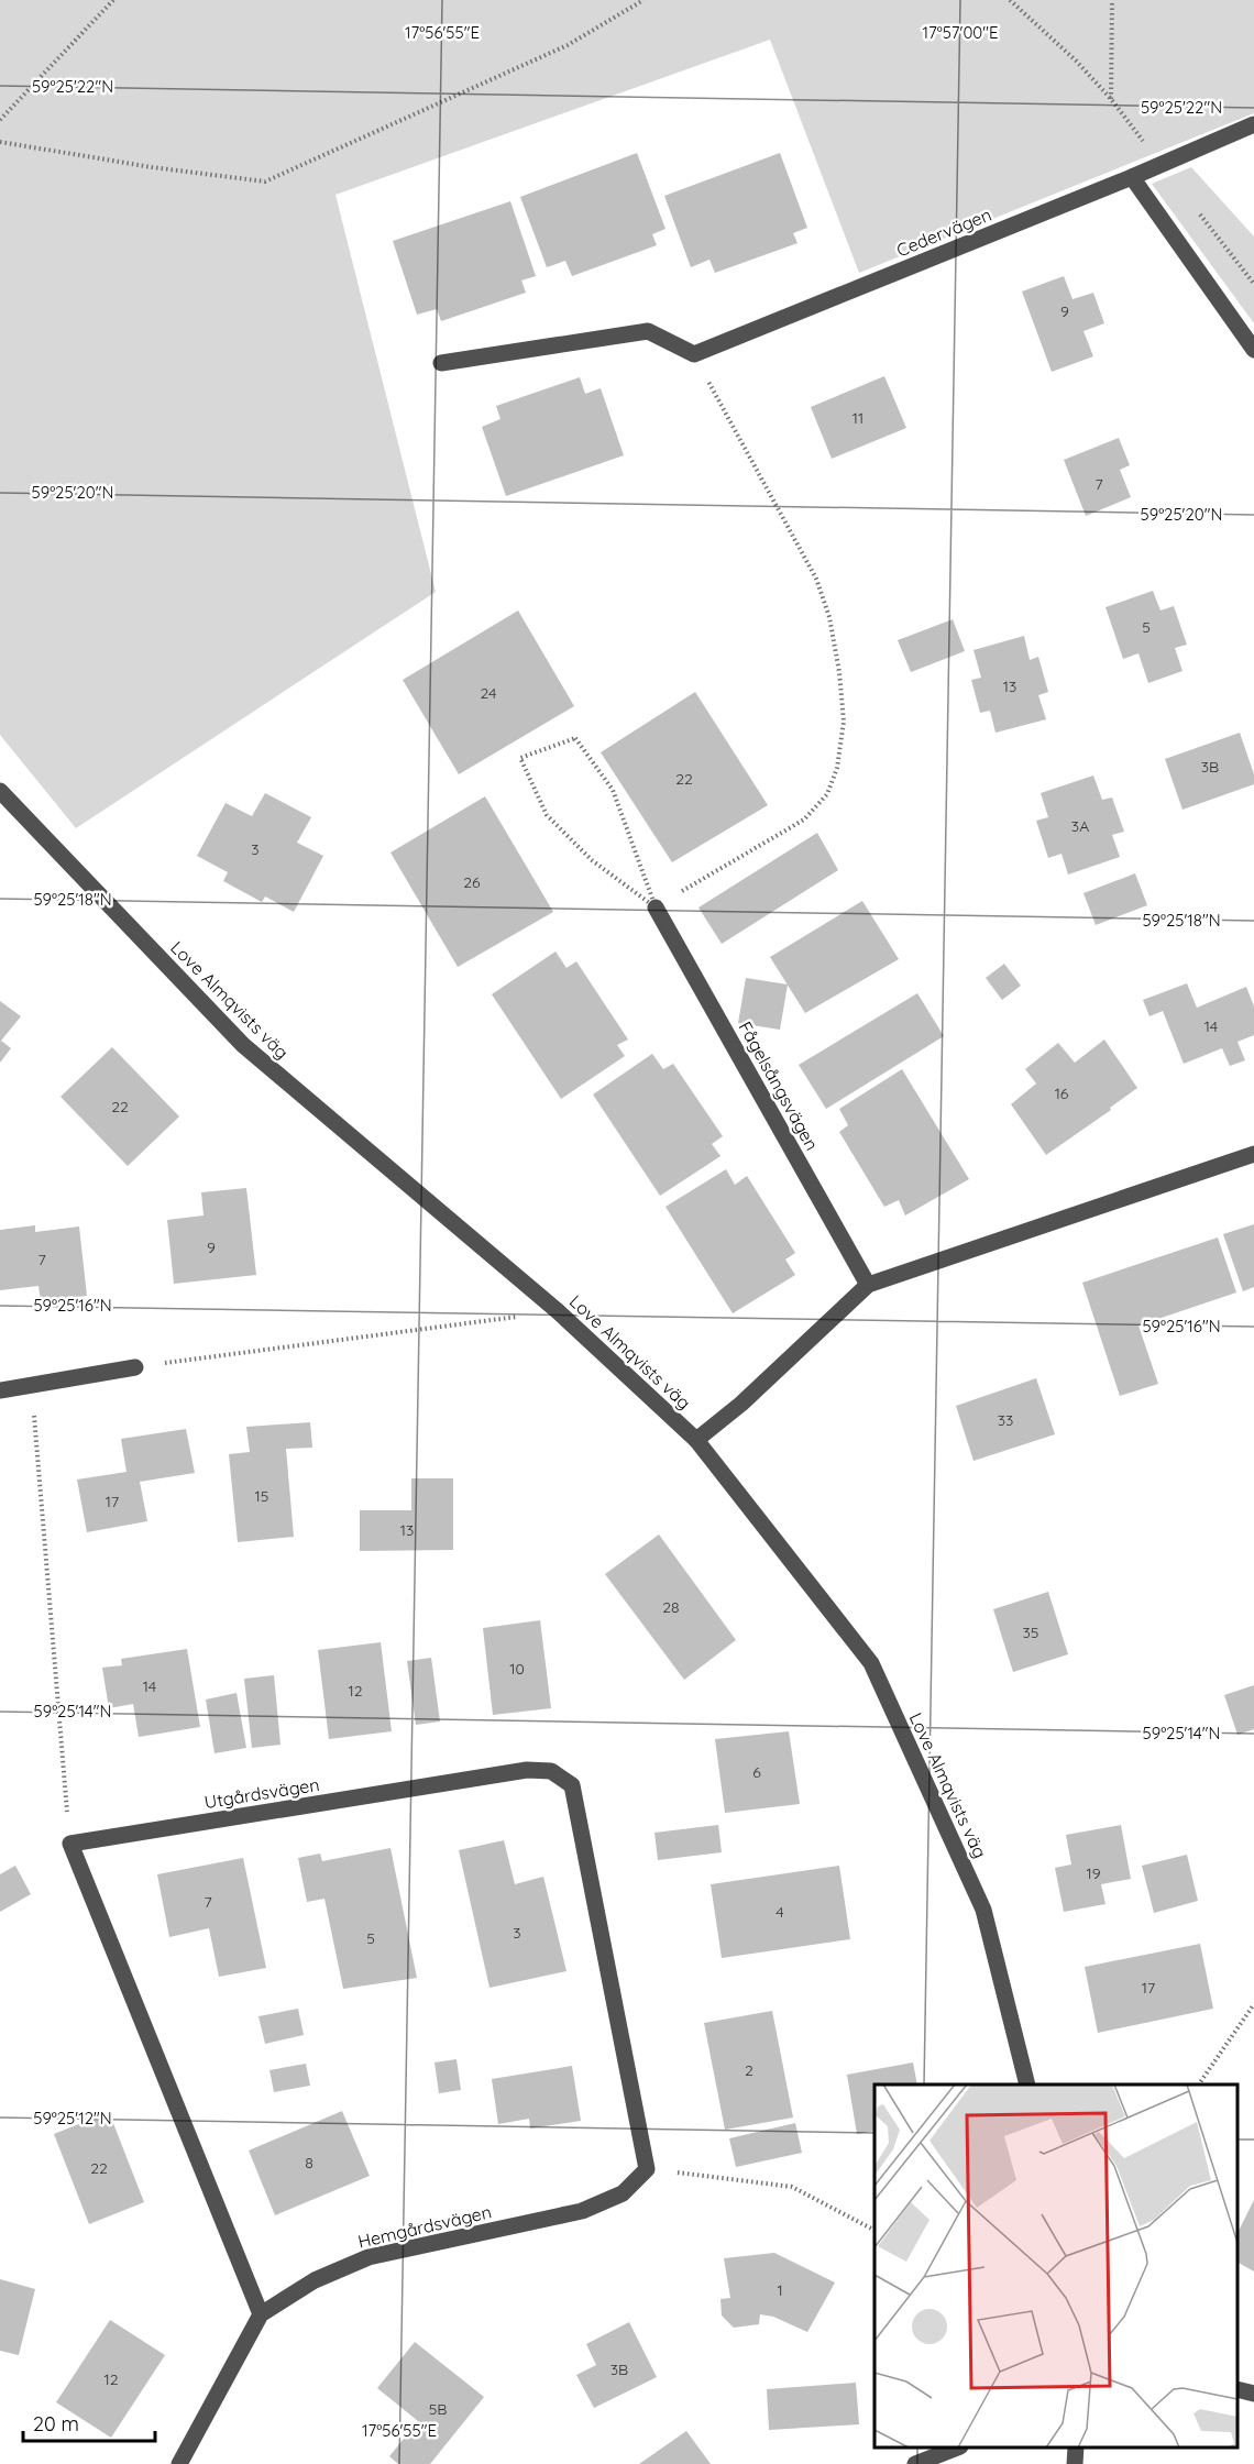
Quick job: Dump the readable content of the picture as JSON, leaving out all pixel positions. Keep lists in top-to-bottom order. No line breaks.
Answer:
{"streets":{"street":["Cedervägen","Love Almqvists väg","Fågelsångsvägen","Utgårdsvägen","Hemgårdsvägen"]},"crossings":[["Utgårdsvägen","Hemgårdsvägen"]],"house_numbers":["9","11","7","5","13","24","3B","22","3A","3","26","14","16","22","9","7","33","15","17","13","28","35","10","14","12","6","19","7","4","3","5","17","2","8","22","1","3B","12","5B"],"scale_bar":"20 m","coordinates":["17°56'55\"E","17°57'00\"E","59°25'22\"N","59°25'20\"N","59°25'18\"N","59°25'16\"N","59°25'14\"N","59°25'12\"N"]}
